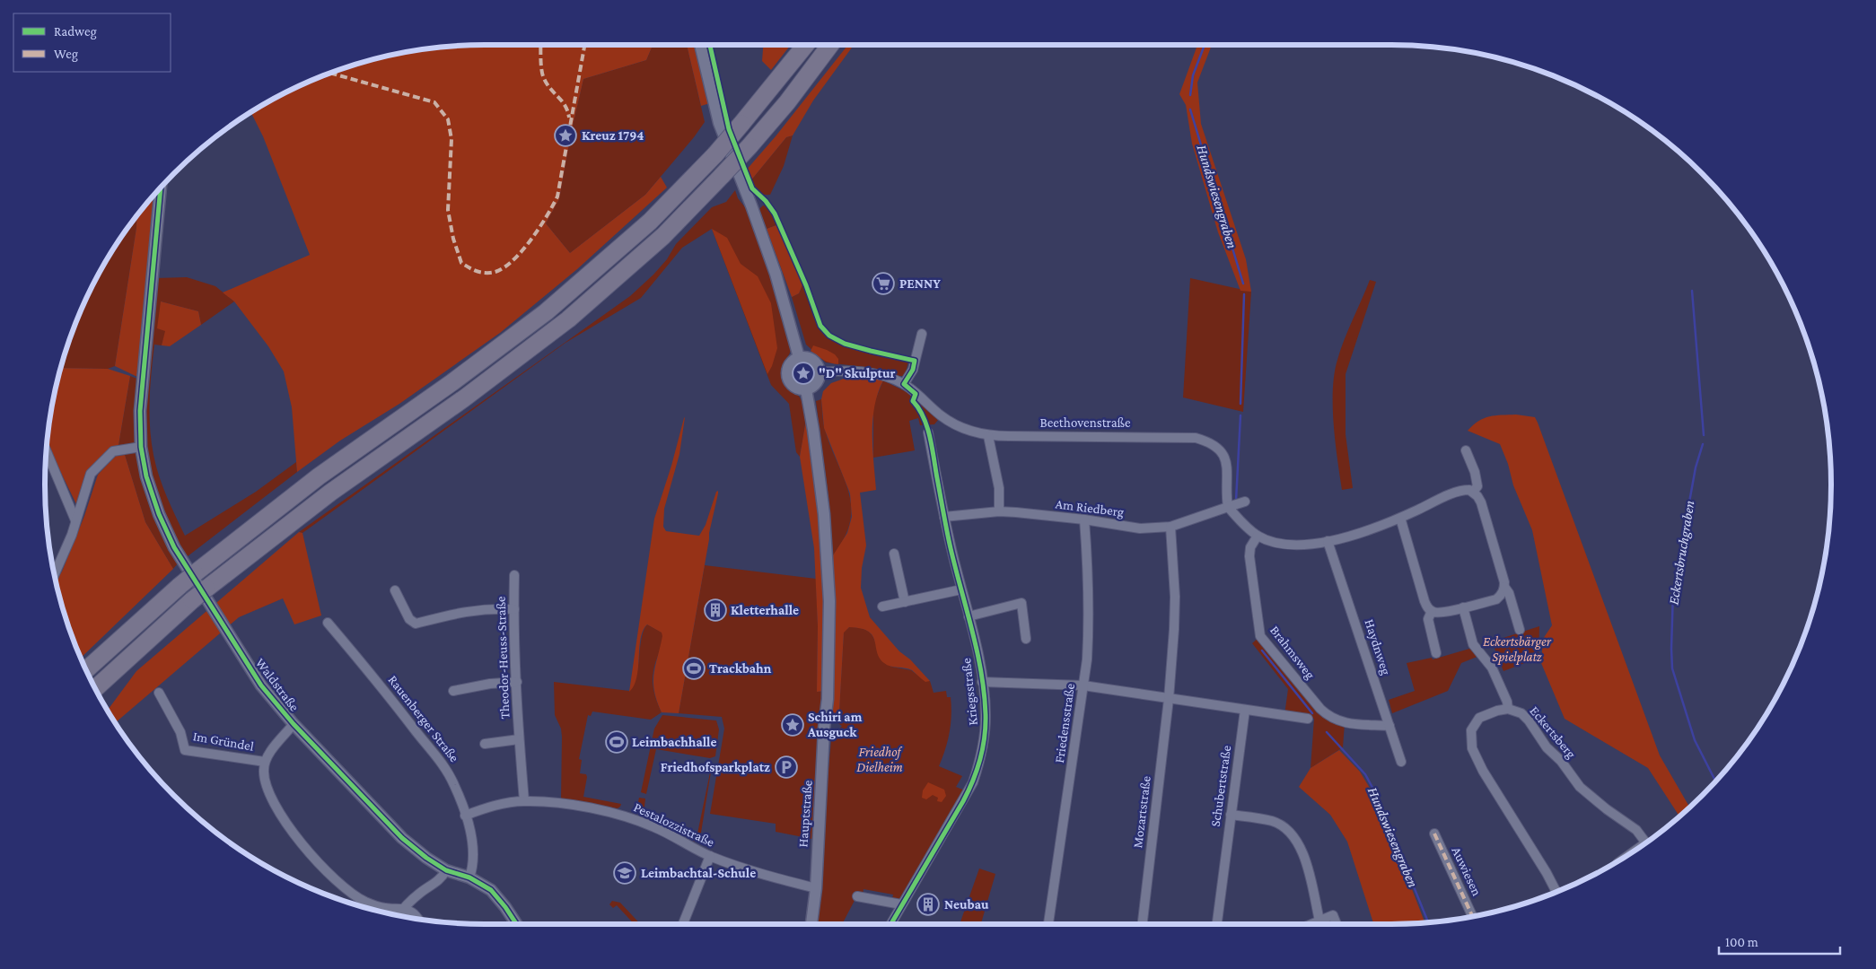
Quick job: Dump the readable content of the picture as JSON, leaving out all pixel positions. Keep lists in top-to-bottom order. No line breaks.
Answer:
{"streets":{"street":["Beethovenstraße","Am Riedberg","Haydnweg","Brahmsweg","Theodor-Heuss-Straße","Waldstraße","Kriegsstraße","Rauenberger Straße","Friedensstraße","Eckertsberg","Im Gründel","Schubertstraße","Mozartstraße","Hauptstraße","Pestalozzistraße","Auwiesen"]},"crossings":[["Beethovenstraße","Am Riedberg"],["Beethovenstraße","Hauptstraße"],["Am Riedberg","Kriegsstraße"],["Am Riedberg","Friedensstraße"],["Am Riedberg","Mozartstraße"],["Haydnweg","Brahmsweg"],["Theodor-Heuss-Straße","Pestalozzistraße"],["Waldstraße","Rauenberger Straße"],["Rauenberger Straße","Pestalozzistraße"],["Hauptstraße","Pestalozzistraße"]],"water":["Hundswiesengraben","Eckertsbruchgraben"],"parks":["Eckertsbärger Spielplatz","Friedhof Dielheim"],"places":{"place":["Kreuz 1794","\"D\" Skulptur","Schiri am Ausguck"],"supermarket":["PENNY"],"building":["Kletterhalle","Neubau"],"sports":["Trackbahn","Leimbachhalle"],"parking":["Friedhofsparkplatz"],"school or university":["Leimbachtal-Schule"]},"legend":["Radweg","Weg"],"scale_bar":"100 m"}
